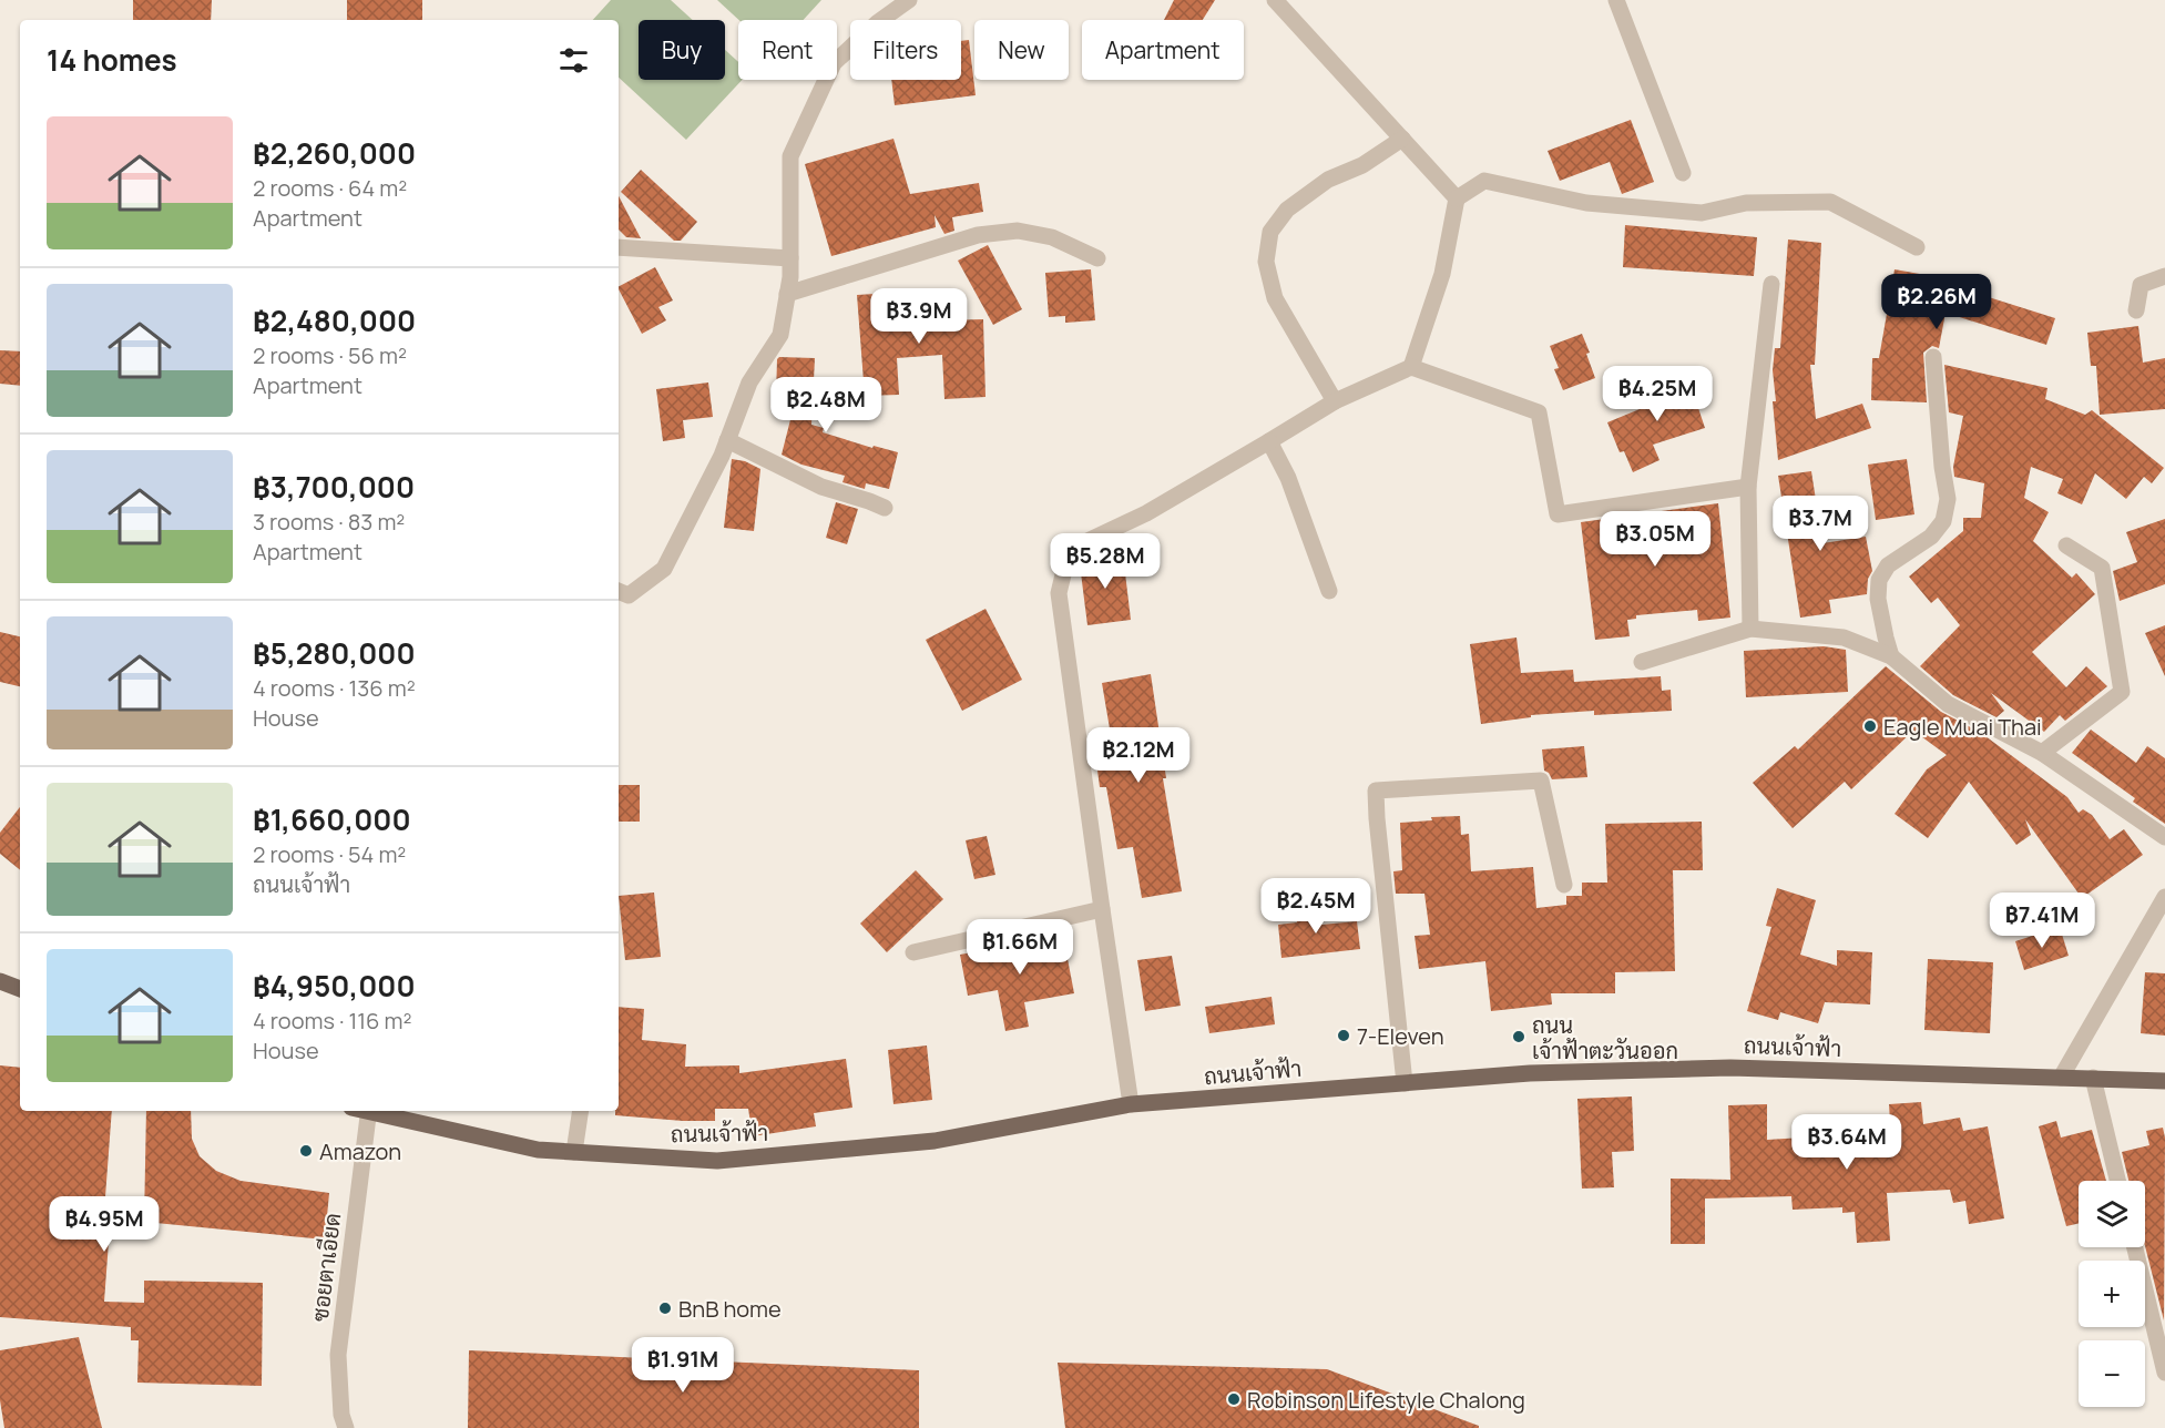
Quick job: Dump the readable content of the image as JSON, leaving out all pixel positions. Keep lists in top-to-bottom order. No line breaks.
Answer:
{"streets":{"main road":["ถนนเจ้าฟ้า"],"street":["ซอยตาเอียด"]},"places":["Eagle Muai Thai","7-Eleven","ถนน เจ้าฟ้าตะวันออก","Amazon","BnB home","Robinson Lifestyle Chalong"],"page":{"chip":["Buy","Rent","Filters","New","Apartment"],"heading":"14 homes","list":[{"name":"฿2,260,000","note":"2 rooms · 64 m² · Apartment"},{"name":"฿2,480,000","note":"2 rooms · 56 m² · Apartment"},{"name":"฿3,700,000","note":"3 rooms · 83 m² · Apartment"},{"name":"฿5,280,000","note":"4 rooms · 136 m² · House"},{"name":"฿1,660,000","note":"2 rooms · 54 m² · ถนนเจ้าฟ้า"},{"name":"฿4,950,000","note":"4 rooms · 116 m² · House"}],"price":["฿2.26M","฿3.9M","฿4.25M","฿2.48M","฿3.7M","฿3.05M","฿5.28M","฿2.12M","฿2.45M","฿7.41M","฿1.66M","฿3.64M","฿4.95M","฿1.91M"],"map_buttons":["+","−"]}}
